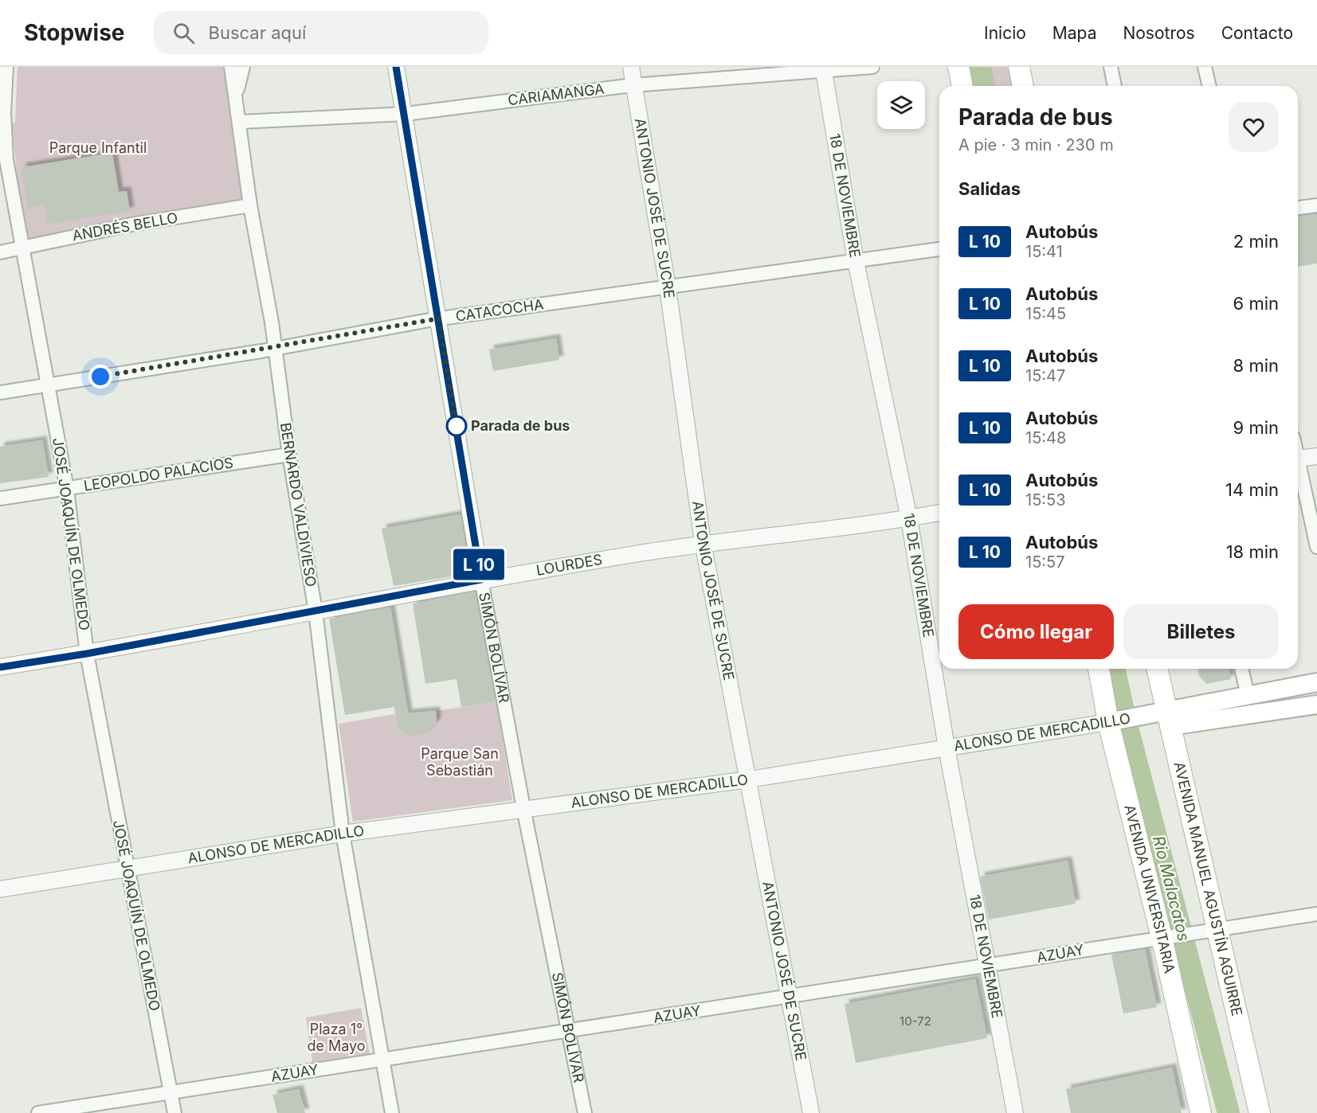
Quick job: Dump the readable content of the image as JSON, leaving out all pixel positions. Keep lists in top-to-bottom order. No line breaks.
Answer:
{"streets":{"main road":["ALONSO DE MERCADILLO","AVENIDA UNIVERSITARIA","AVENIDA MANUEL AGUSTÍN AGUIRRE"],"street":["CARIAMANGA","18 DE NOVIEMBRE","ANTONIO JOSÉ DE SUCRE","ANDRÉS BELLO","CATACOCHA","LEOPOLDO PALACIOS","BERNARDO VALDIVIESO","JOSÉ JOAQUÍN DE OLMEDO","LOURDES","SIMÓN BOLÍVAR","AZUAY"]},"crossings":[["CARIAMANGA","18 DE NOVIEMBRE"],["CARIAMANGA","ANTONIO JOSÉ DE SUCRE"],["CARIAMANGA","BERNARDO VALDIVIESO"],["CARIAMANGA","SIMÓN BOLÍVAR"],["18 DE NOVIEMBRE","CATACOCHA"],["18 DE NOVIEMBRE","LOURDES"],["18 DE NOVIEMBRE","ALONSO DE MERCADILLO"],["18 DE NOVIEMBRE","AZUAY"],["ANTONIO JOSÉ DE SUCRE","CATACOCHA"],["ANTONIO JOSÉ DE SUCRE","LOURDES"],["ANTONIO JOSÉ DE SUCRE","ALONSO DE MERCADILLO"],["ANTONIO JOSÉ DE SUCRE","AZUAY"],["ANDRÉS BELLO","BERNARDO VALDIVIESO"],["ANDRÉS BELLO","JOSÉ JOAQUÍN DE OLMEDO"],["CATACOCHA","BERNARDO VALDIVIESO"],["CATACOCHA","JOSÉ JOAQUÍN DE OLMEDO"],["CATACOCHA","SIMÓN BOLÍVAR"],["LEOPOLDO PALACIOS","BERNARDO VALDIVIESO"],["LEOPOLDO PALACIOS","JOSÉ JOAQUÍN DE OLMEDO"],["BERNARDO VALDIVIESO","LOURDES"],["BERNARDO VALDIVIESO","ALONSO DE MERCADILLO"],["BERNARDO VALDIVIESO","AZUAY"],["JOSÉ JOAQUÍN DE OLMEDO","LOURDES"],["JOSÉ JOAQUÍN DE OLMEDO","ALONSO DE MERCADILLO"],["JOSÉ JOAQUÍN DE OLMEDO","AZUAY"],["LOURDES","SIMÓN BOLÍVAR"],["SIMÓN BOLÍVAR","ALONSO DE MERCADILLO"],["SIMÓN BOLÍVAR","AZUAY"],["ALONSO DE MERCADILLO","AVENIDA UNIVERSITARIA"],["ALONSO DE MERCADILLO","AVENIDA MANUEL AGUSTÍN AGUIRRE"],["AVENIDA UNIVERSITARIA","AZUAY"],["AVENIDA MANUEL AGUSTÍN AGUIRRE","AZUAY"]],"water":["Rio Malacatos"],"parks":["Parque Infantil","Parque San Sebastián","Plaza 1° de Mayo"],"places":["Parada de bus"],"house_numbers":["10-72"],"page":{"header":"Stopwise","search":"Buscar aquí","nav":["Inicio","Mapa","Nosotros","Contacto"],"on_map":"L 10","heading":[["Parada de bus","A pie · 3 min · 230 m"],"Salidas"],"list":[{"mark":"L 10","name":"Autobús","note":"15:41","value":"2 min"},{"mark":"L 10","name":"Autobús","note":"15:45","value":"6 min"},{"mark":"L 10","name":"Autobús","note":"15:47","value":"8 min"},{"mark":"L 10","name":"Autobús","note":"15:48","value":"9 min"},{"mark":"L 10","name":"Autobús","note":"15:53","value":"14 min"},{"mark":"L 10","name":"Autobús","note":"15:57","value":"18 min"}],"buttons":["Cómo llegar","Billetes"]}}
